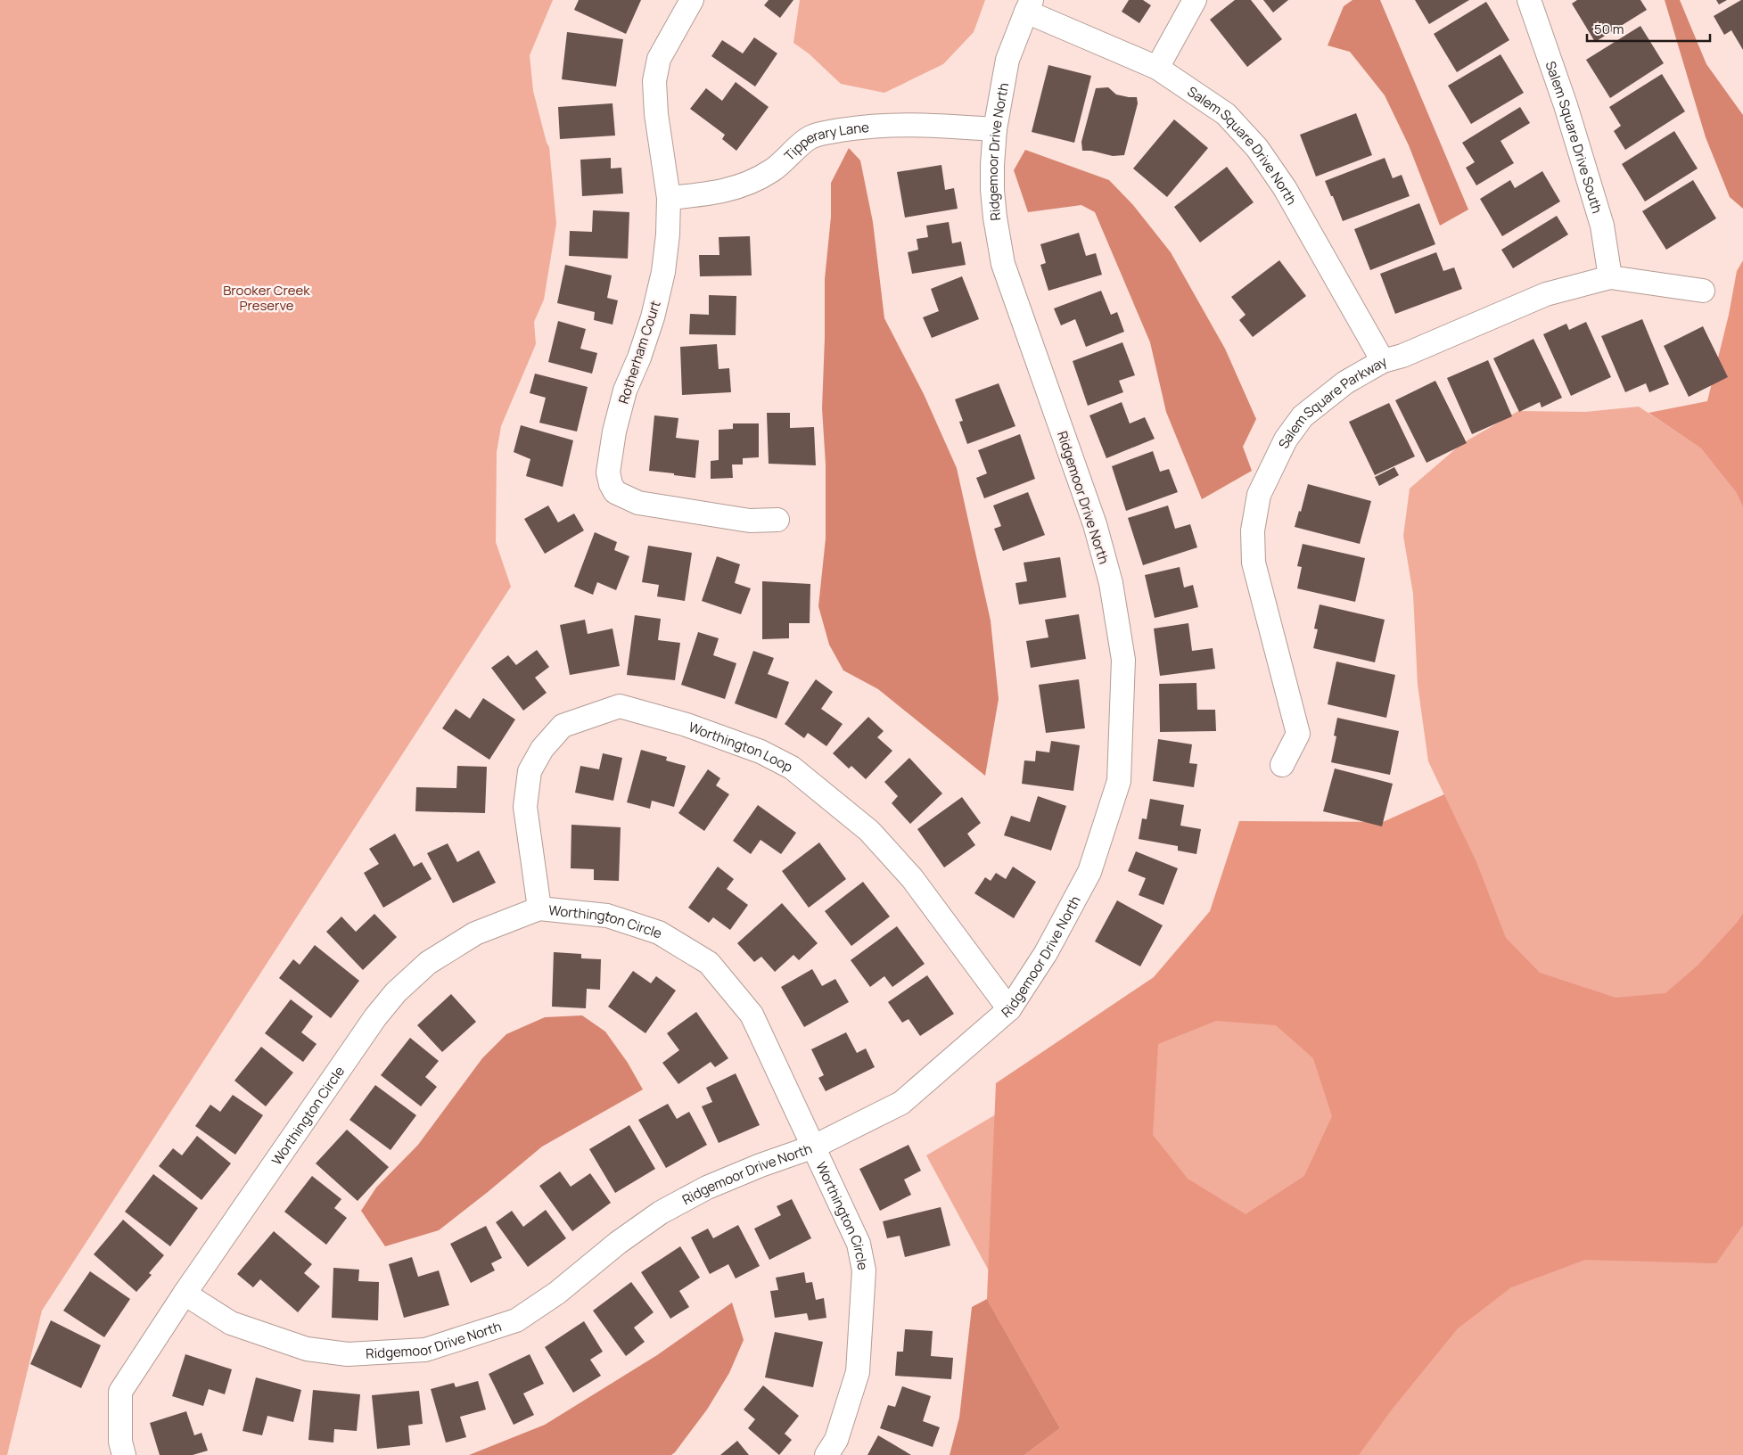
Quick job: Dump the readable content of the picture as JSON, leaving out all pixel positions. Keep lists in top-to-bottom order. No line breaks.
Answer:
{"streets":{"street":["Salem Square Drive South","Tipperary Lane","Salem Square Drive North","Ridgemoor Drive North","Rotherham Court","Salem Square Parkway","Worthington Loop","Worthington Circle"]},"crossings":[["Salem Square Drive South","Salem Square Parkway"],["Tipperary Lane","Ridgemoor Drive North"],["Tipperary Lane","Rotherham Court"],["Salem Square Drive North","Ridgemoor Drive North"],["Salem Square Drive North","Salem Square Parkway"],["Ridgemoor Drive North","Worthington Loop"],["Ridgemoor Drive North","Worthington Circle"],["Worthington Loop","Worthington Circle"]],"parks":["Brooker Creek Preserve"],"scale_bar":"50 m"}
